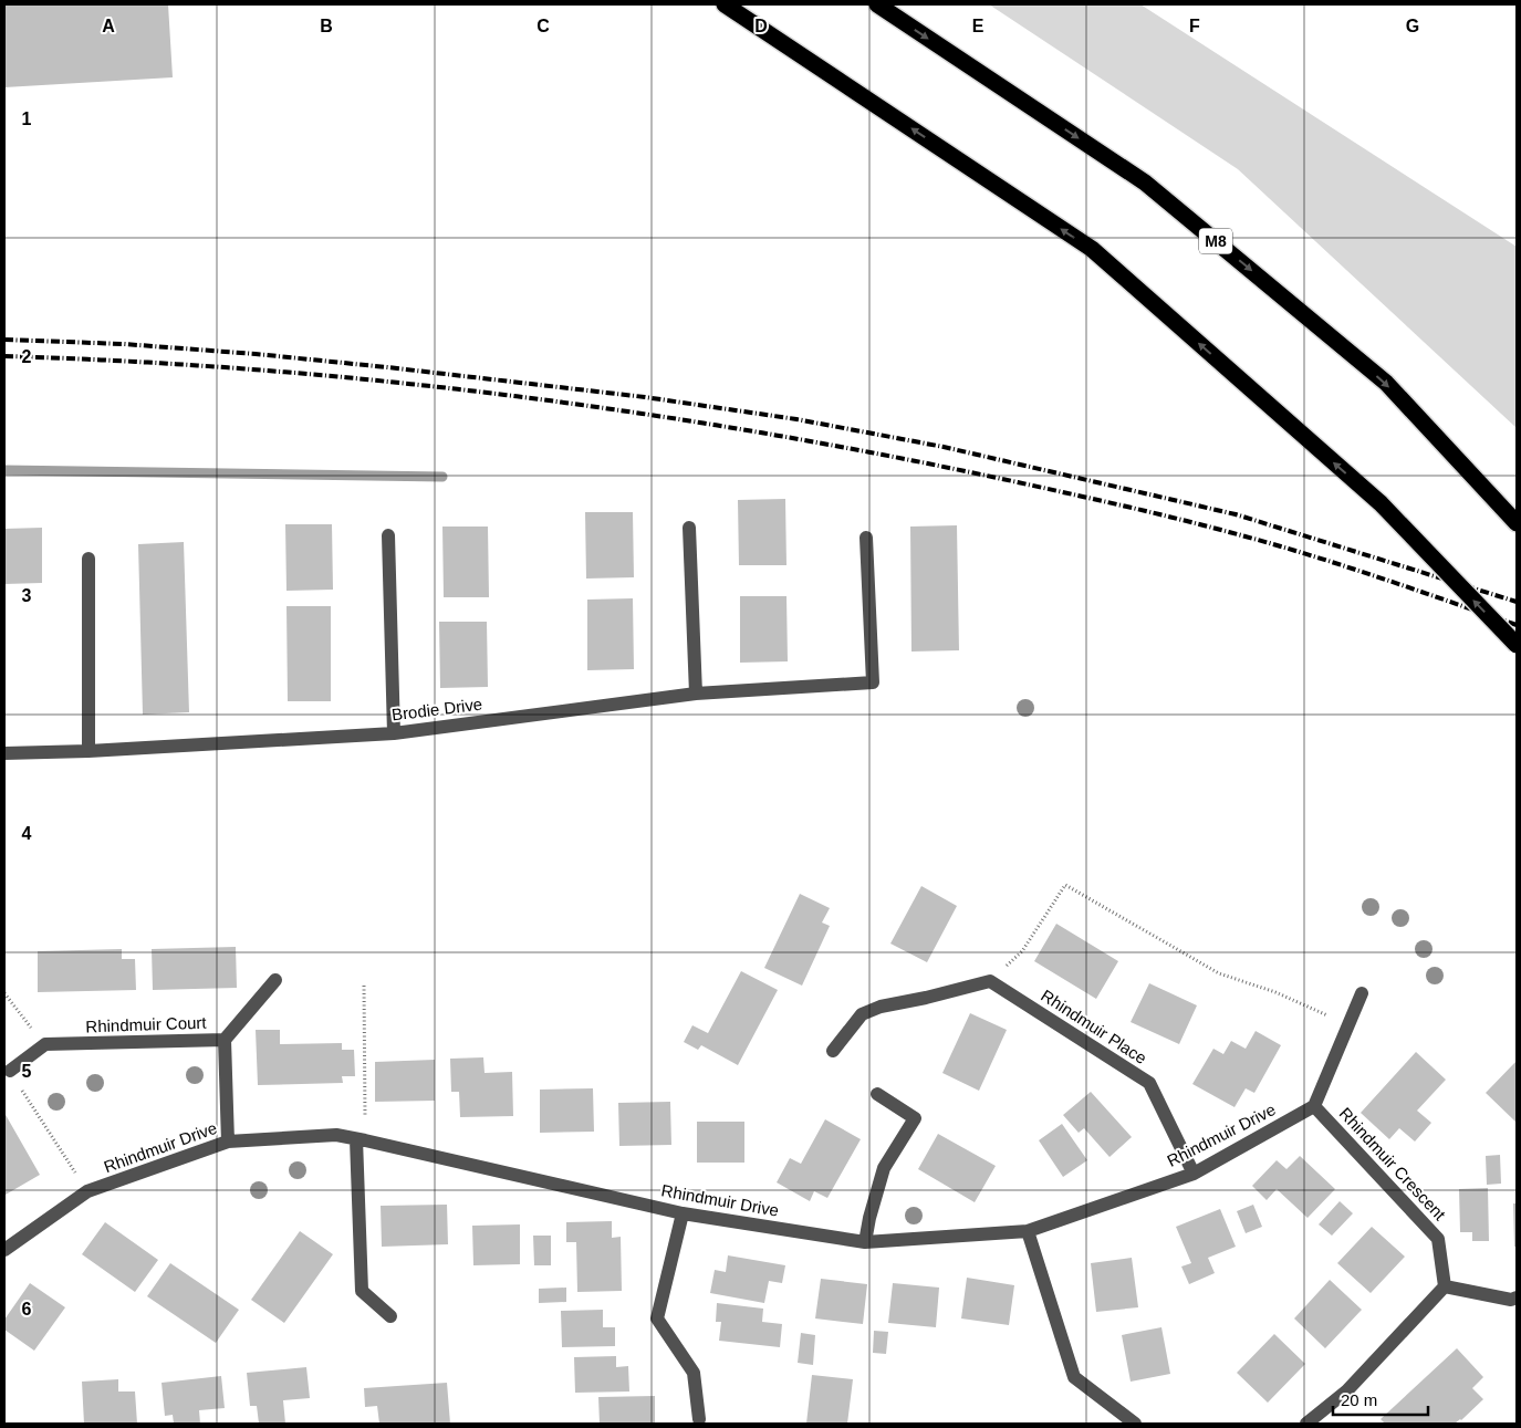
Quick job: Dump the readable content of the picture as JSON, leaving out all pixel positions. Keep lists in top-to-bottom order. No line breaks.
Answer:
{"streets":{"highway":["M8"],"street":["Brodie Drive","Rhindmuir Court","Rhindmuir Place","Rhindmuir Drive","Rhindmuir Crescent"]},"crossings":[["Rhindmuir Court","Rhindmuir Drive"],["Rhindmuir Place","Rhindmuir Drive"],["Rhindmuir Drive","Rhindmuir Crescent"]],"scale_bar":"20 m","grid":{"columns":["A","B","C","D","E","F","G"],"rows":["1","2","3","4","5","6"]}}
